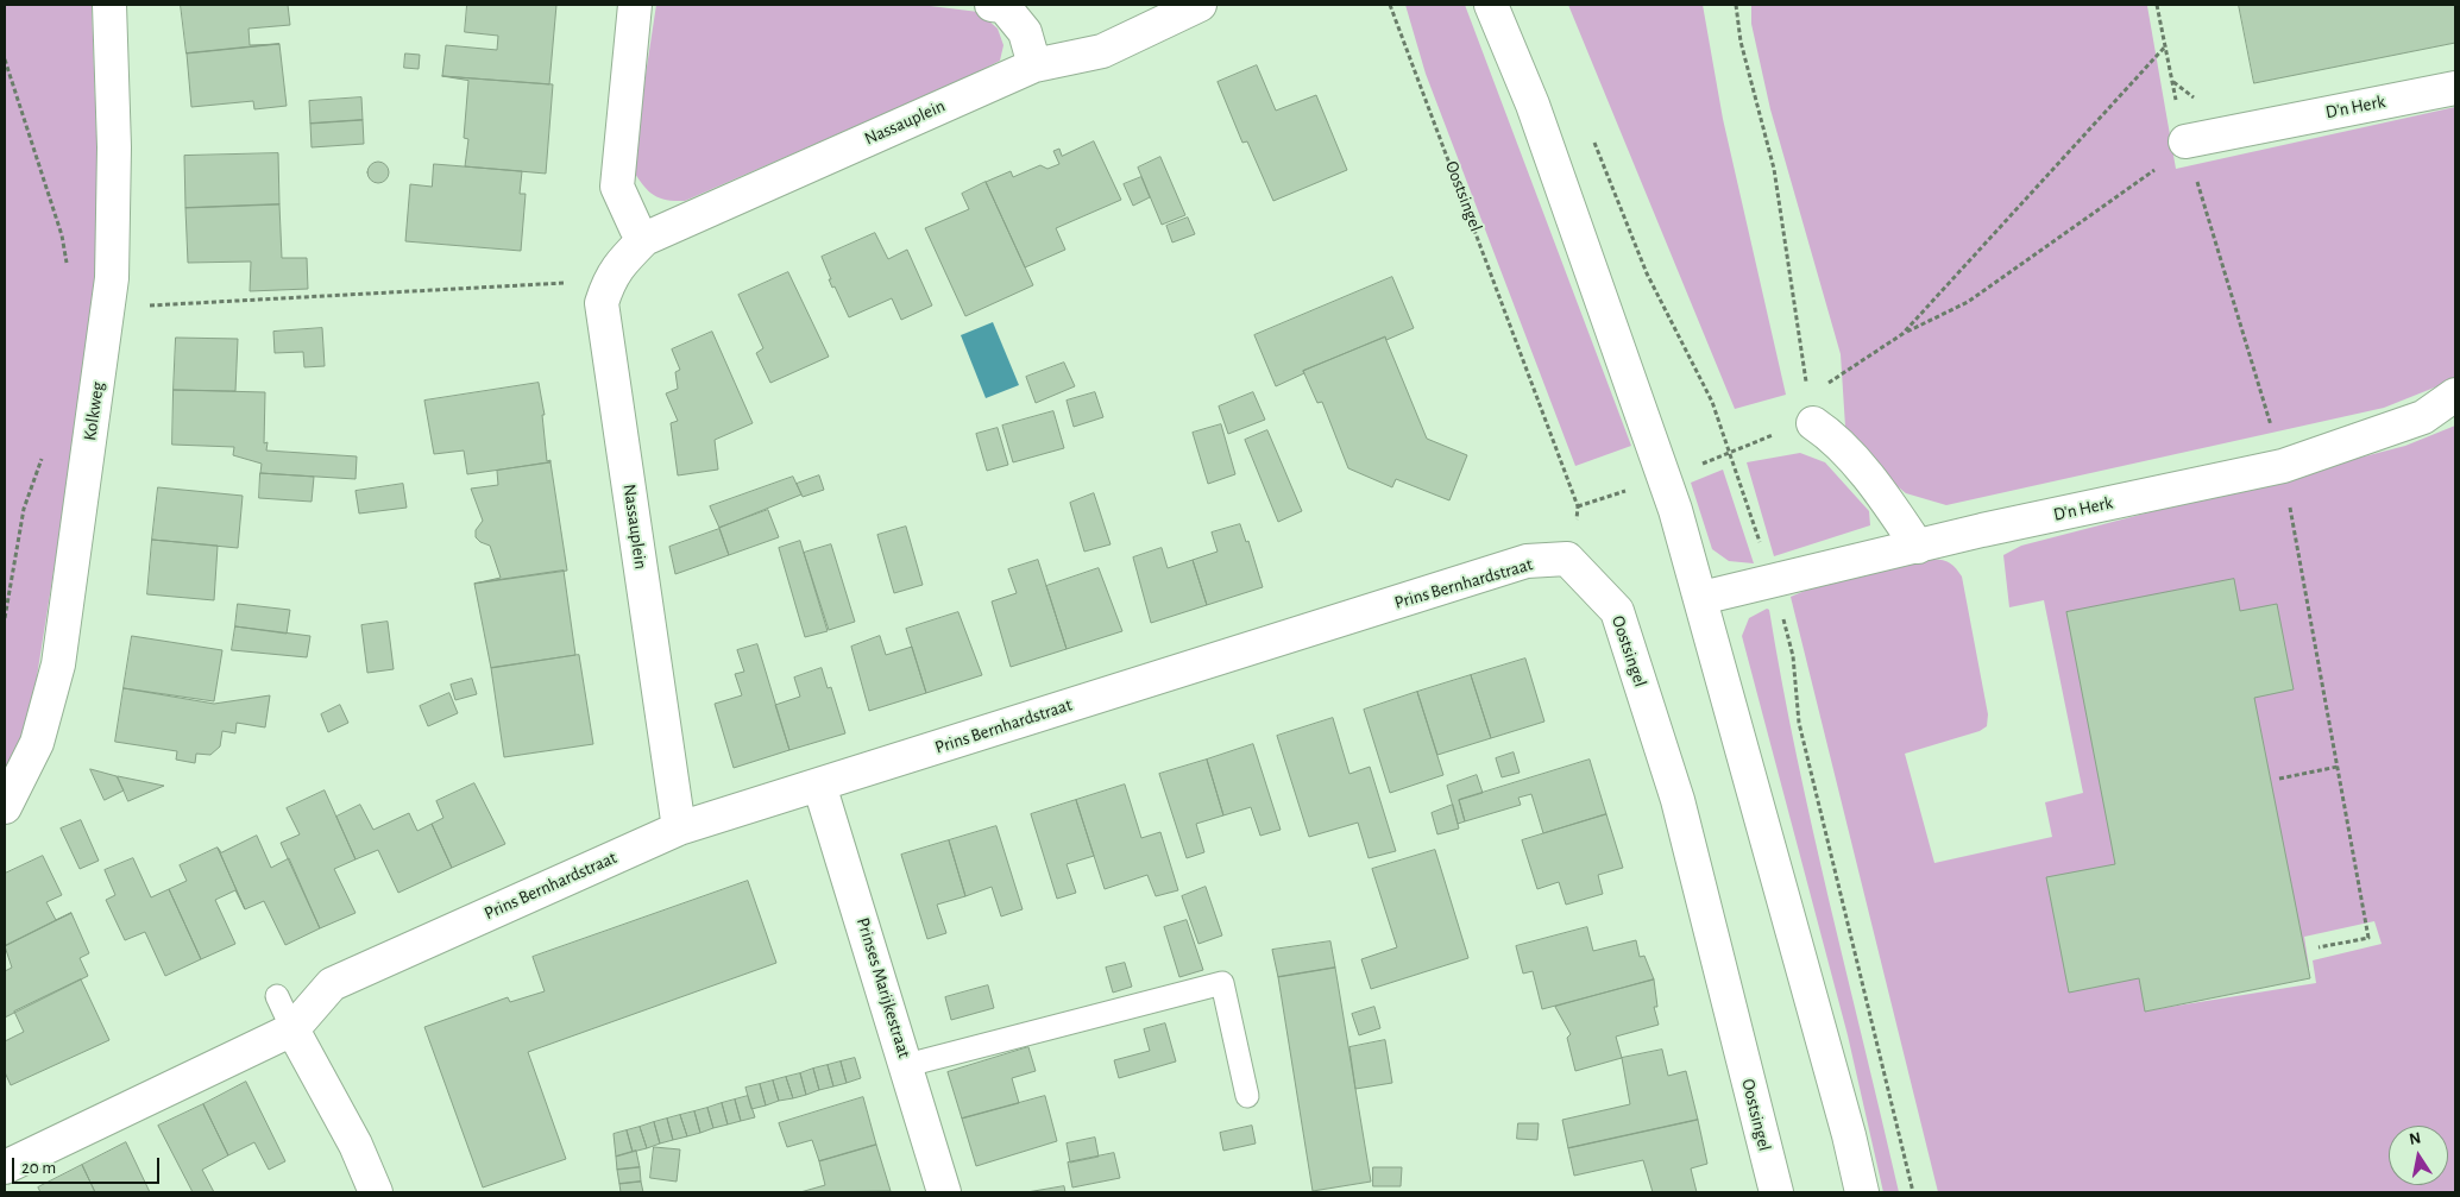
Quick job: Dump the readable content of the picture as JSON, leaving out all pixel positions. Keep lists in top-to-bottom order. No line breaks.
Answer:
{"streets":{"street":["D'n Herk","Nassauplein","Oostsingel","Kolkweg","Prins Bernhardstraat","Prinses Marijkestraat"]},"crossings":[["Nassauplein","Prins Bernhardstraat"],["Oostsingel","Prins Bernhardstraat"],["Prins Bernhardstraat","Prinses Marijkestraat"]],"scale_bar":"20 m","north":"top"}
